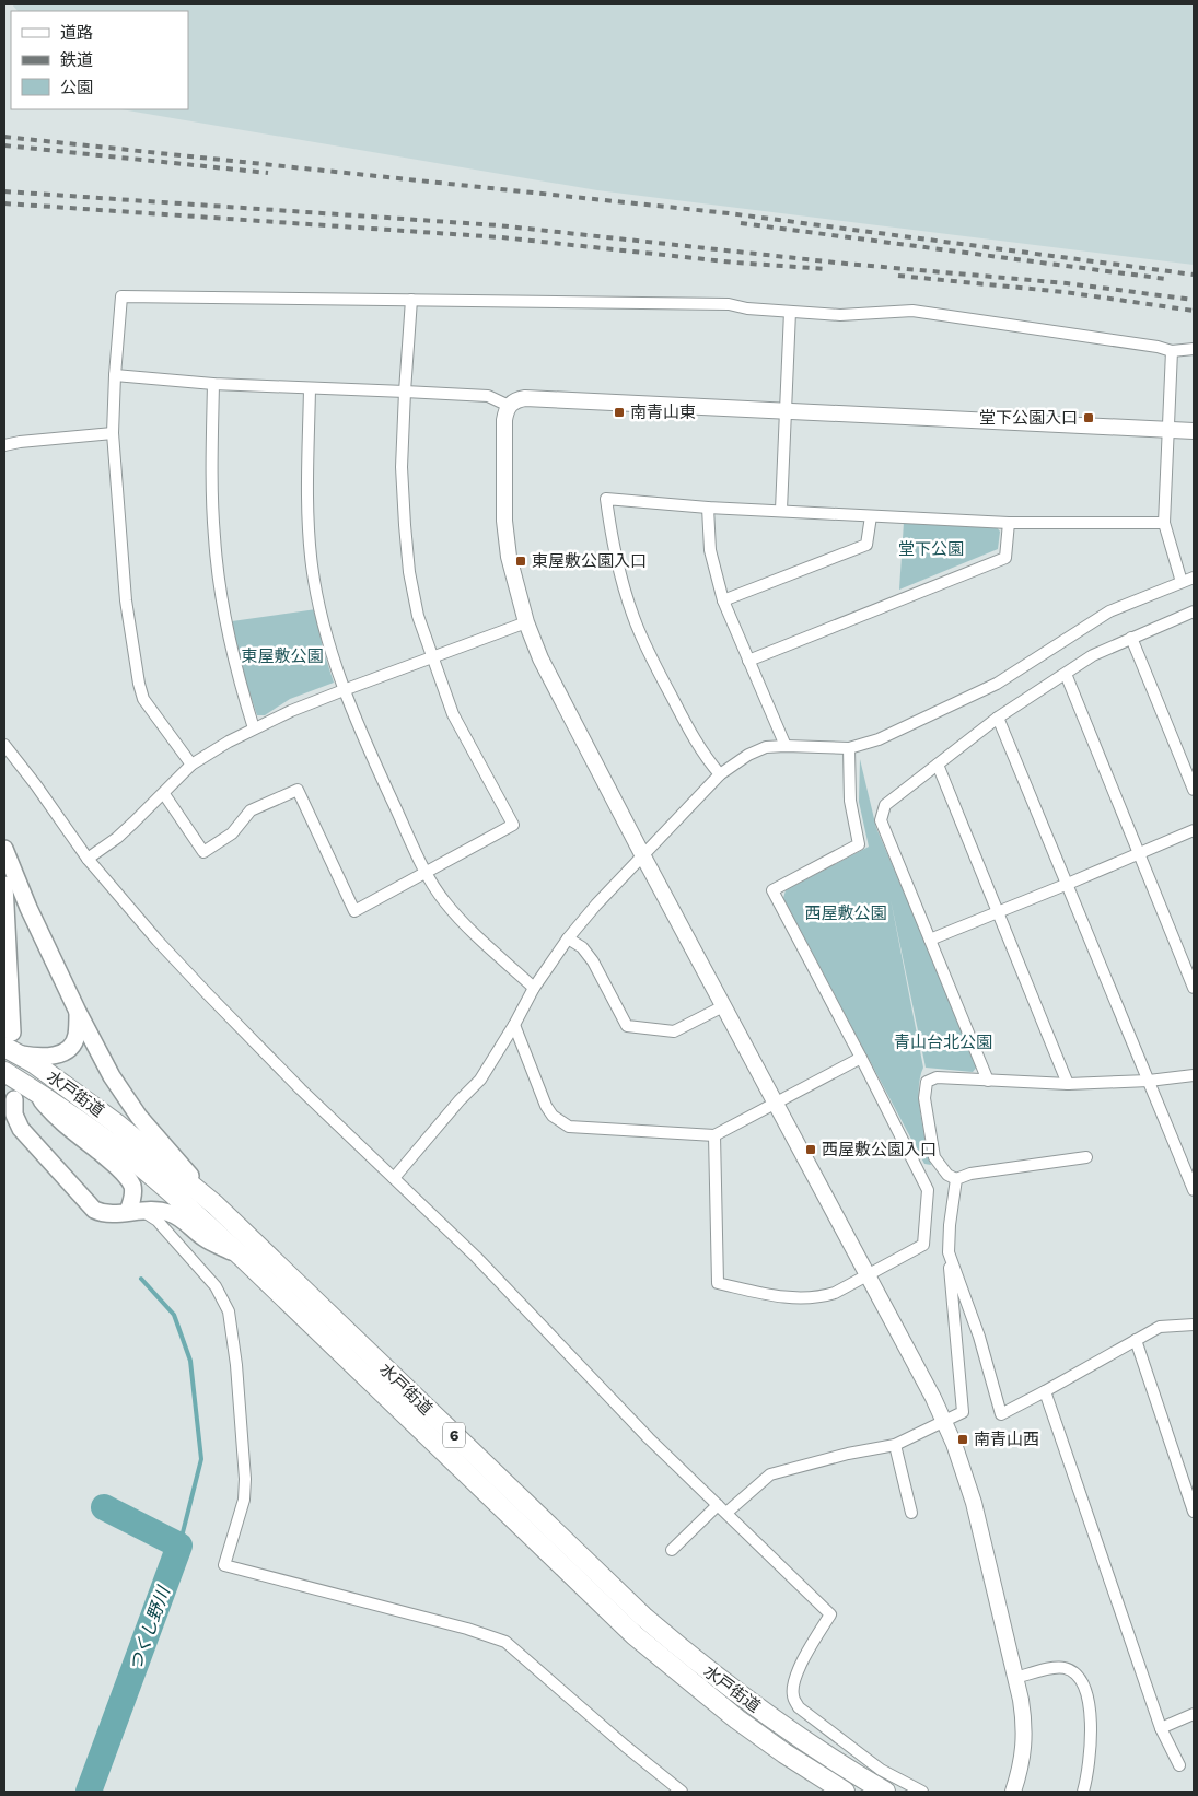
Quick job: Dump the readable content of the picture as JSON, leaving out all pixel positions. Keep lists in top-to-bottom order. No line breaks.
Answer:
{"streets":{"highway":["水戸街道","6"]},"water":["つくし野川"],"parks":["堂下公園","東屋敷公園","西屋敷公園","青山台北公園"],"places":{"transit":["南青山東","堂下公園入口","東屋敷公園入口","西屋敷公園入口","南青山西"]},"legend":["道路","鉄道","公園"]}
